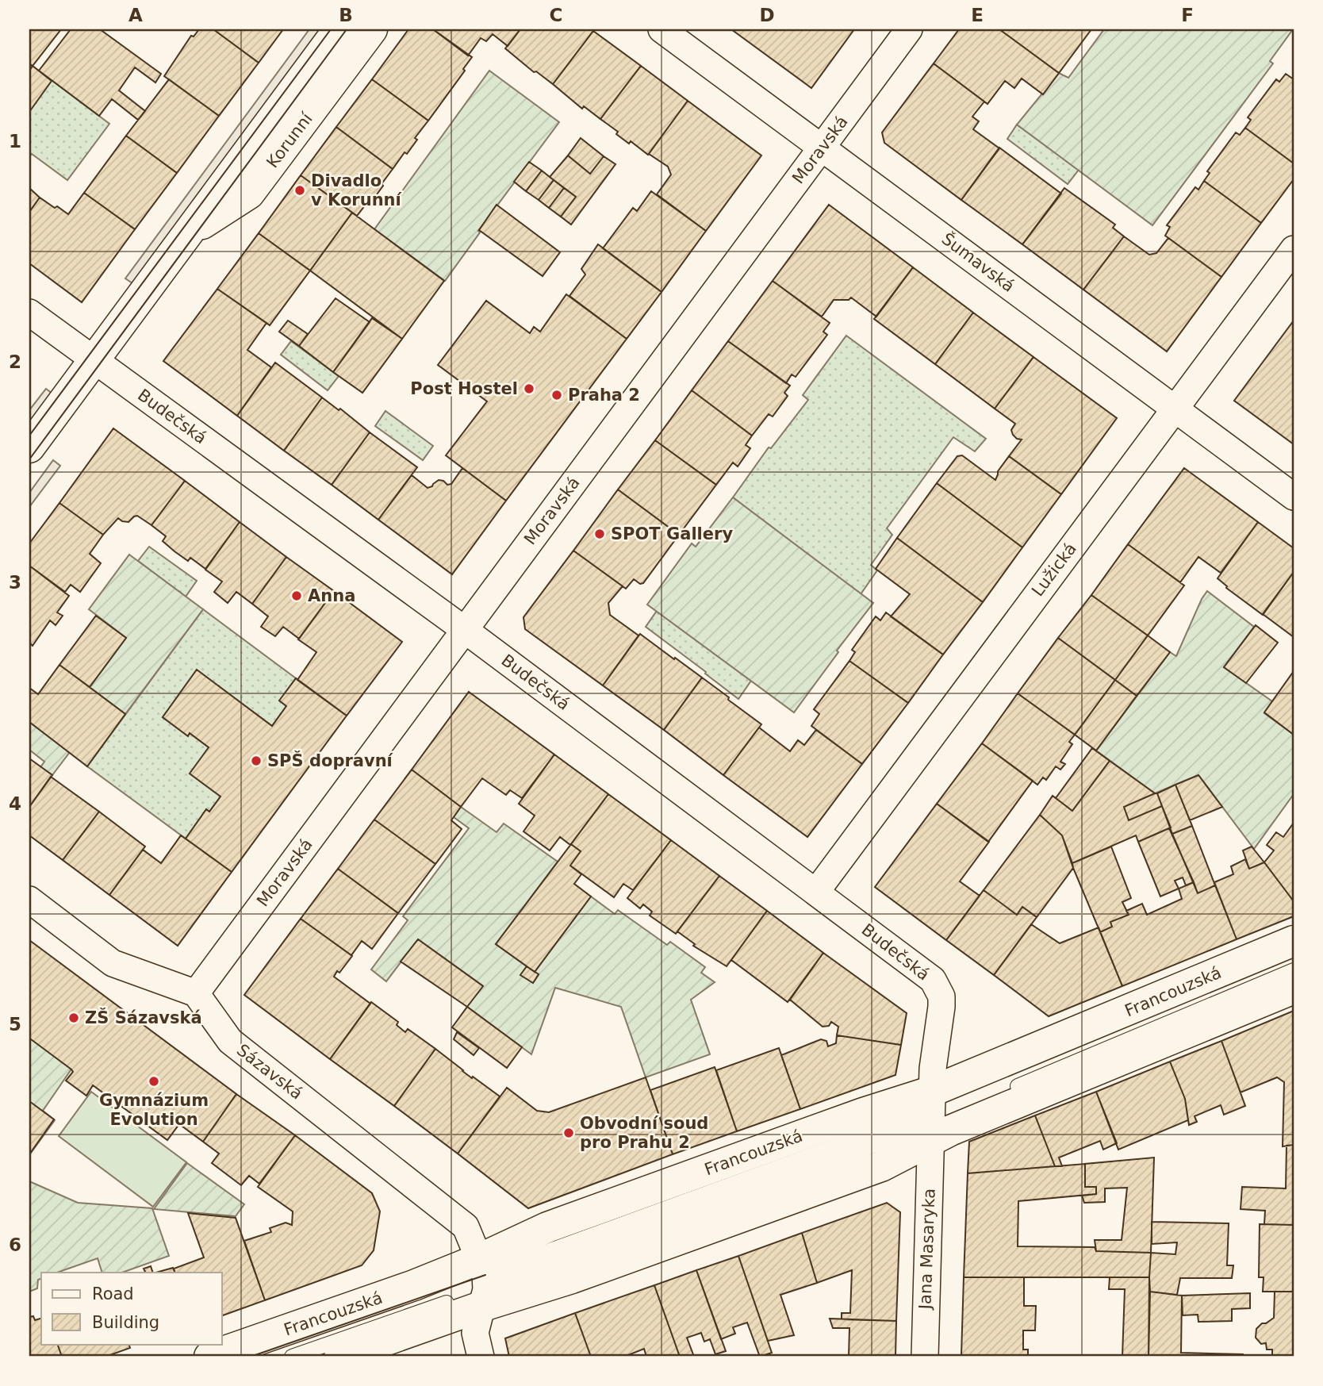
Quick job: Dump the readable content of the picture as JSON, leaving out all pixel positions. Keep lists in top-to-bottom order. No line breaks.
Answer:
{"streets":{"street":["Korunní","Moravská","Šumavská","Budečská","Lužická","Francouzská","Sázavská","Jana Masaryka"]},"crossings":[["Korunní","Budečská"],["Moravská","Šumavská"],["Moravská","Budečská"],["Moravská","Sázavská"],["Šumavská","Lužická"],["Budečská","Lužická"],["Budečská","Francouzská"],["Budečská","Jana Masaryka"],["Francouzská","Sázavská"],["Francouzská","Jana Masaryka"]],"places":["Divadlo v Korunní","Post Hostel","Praha 2","SPOT Gallery","Anna","SPŠ dopravní","ZŠ Sázavská","Gymnázium Evolution","Obvodní soud pro Prahu 2"],"legend":["Road","Building"],"grid":{"columns":["A","B","C","D","E","F"],"rows":["1","2","3","4","5","6"]}}
